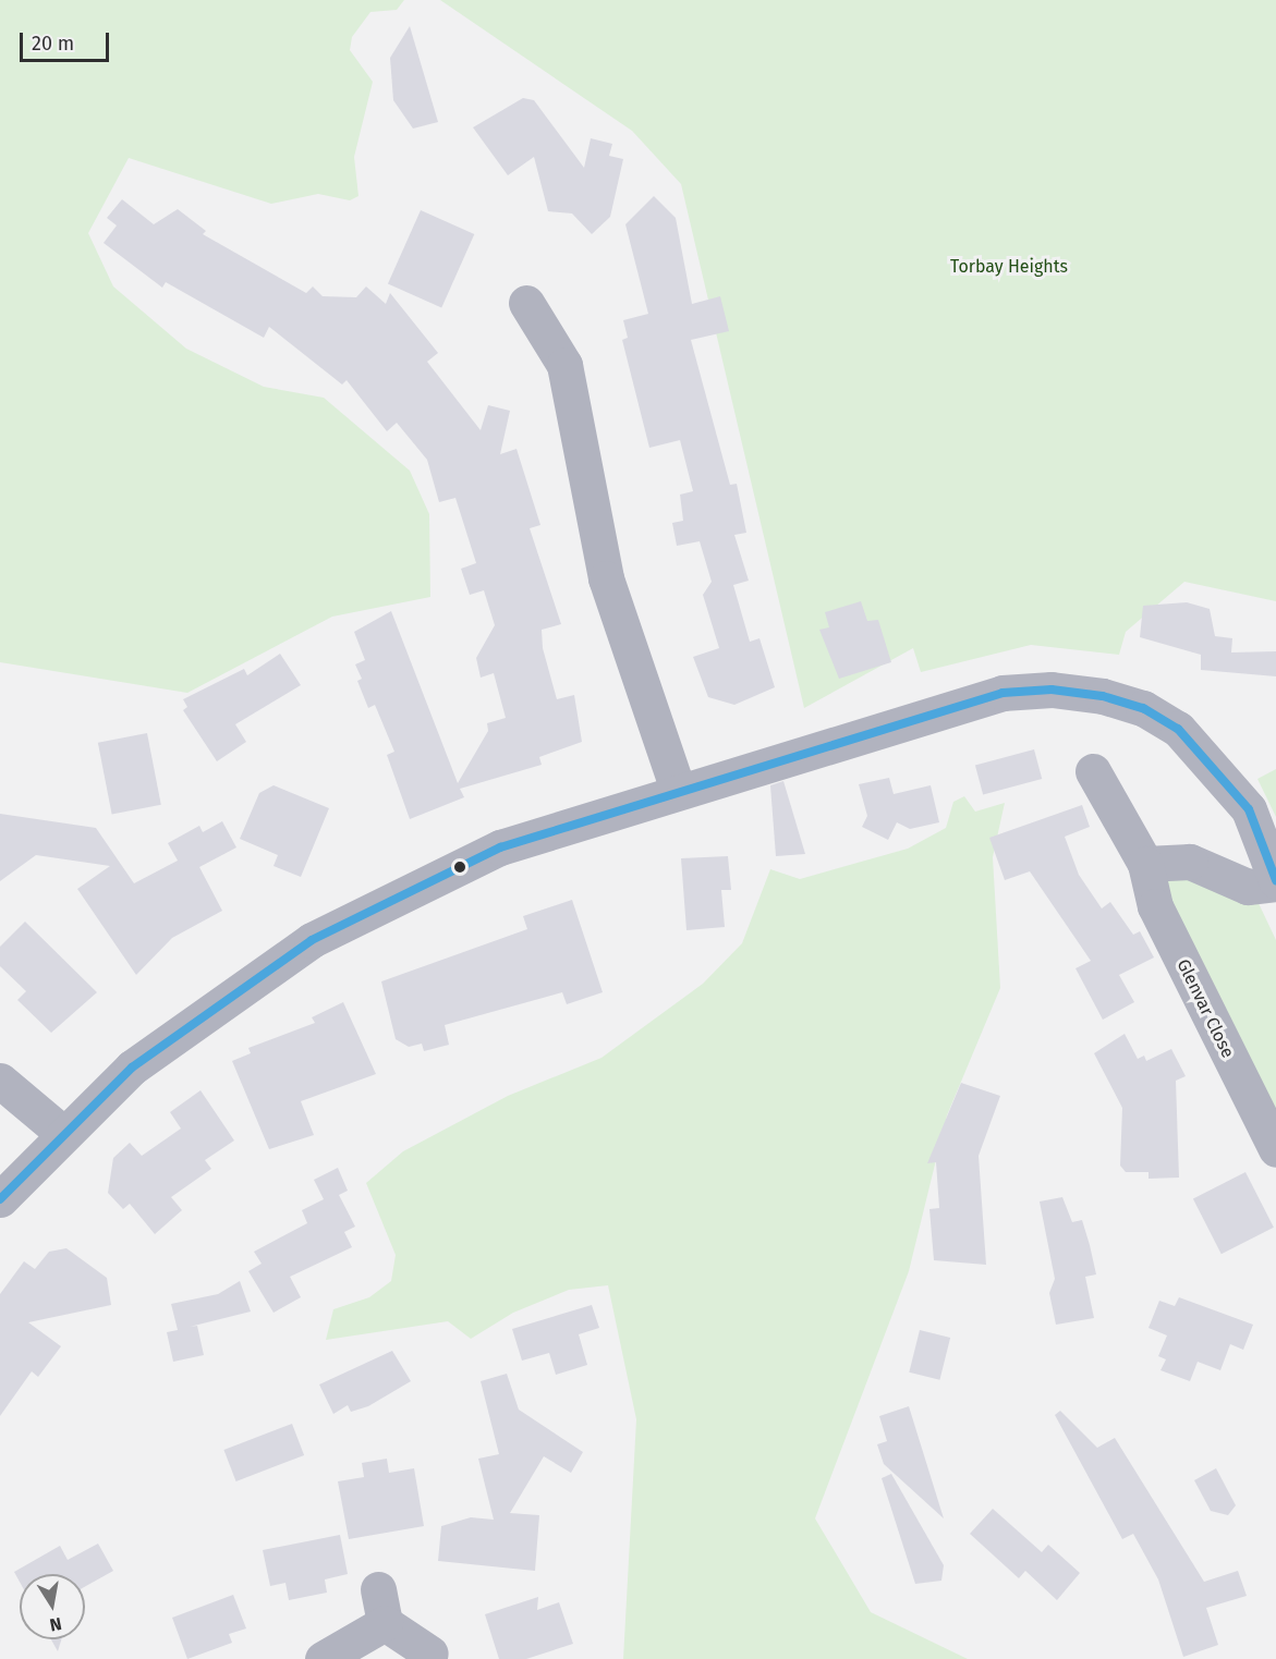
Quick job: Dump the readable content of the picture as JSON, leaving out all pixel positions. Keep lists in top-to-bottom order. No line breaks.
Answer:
{"streets":{"street":["Glenvar Close"]},"parks":["Torbay Heights"],"scale_bar":"20 m","north":"bottom"}
